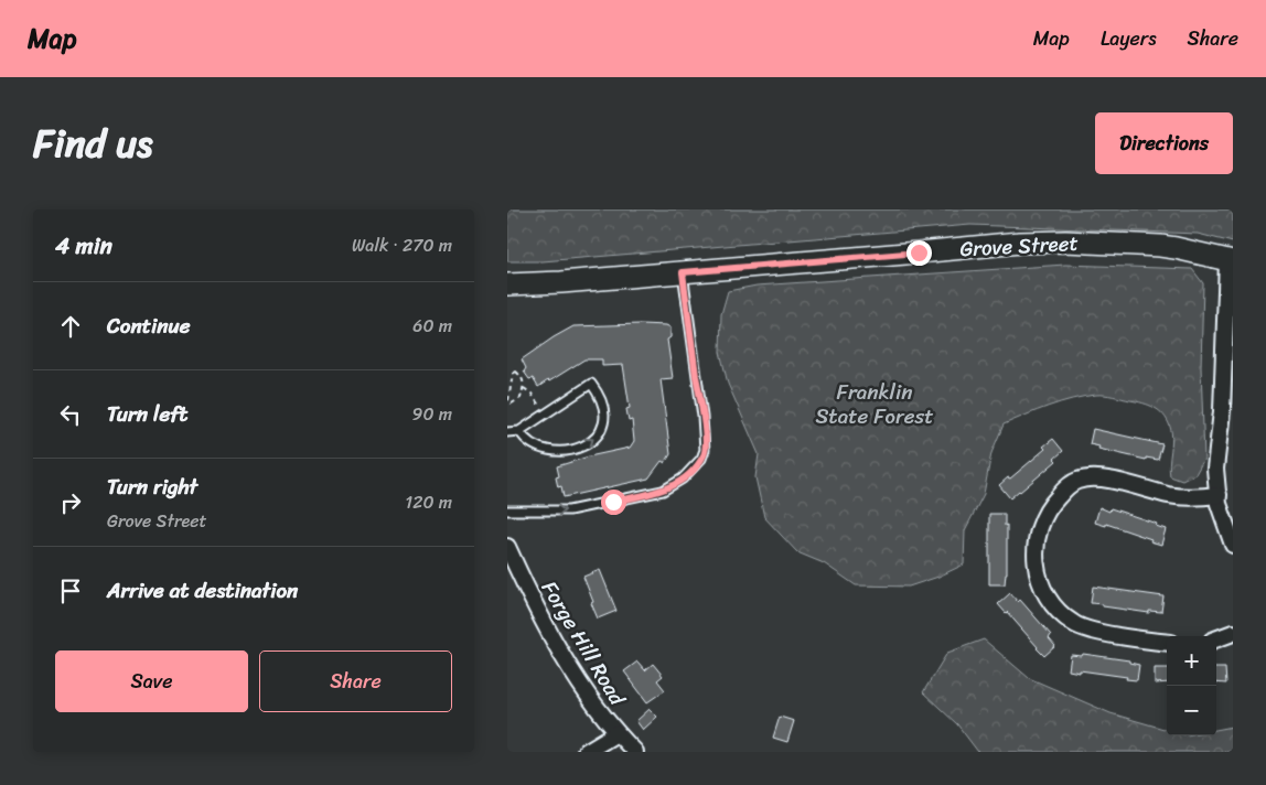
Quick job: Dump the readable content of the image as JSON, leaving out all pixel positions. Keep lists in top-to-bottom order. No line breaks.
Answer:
{"streets":{"main road":["Grove Street"],"street":["Forge Hill Road"]},"parks":["Franklin State Forest"],"page":{"header":"Map","nav":["Map","Layers","Share"],"title":"Find us","buttons":["Directions",["Save","Share"]],"heading":["4 min","Walk · 270 m"],"list":[["Continue","60 m"],["Turn left","90 m"],["Turn right","Grove Street","120 m"],"Arrive at destination"],"map_buttons":["+","−"]}}
